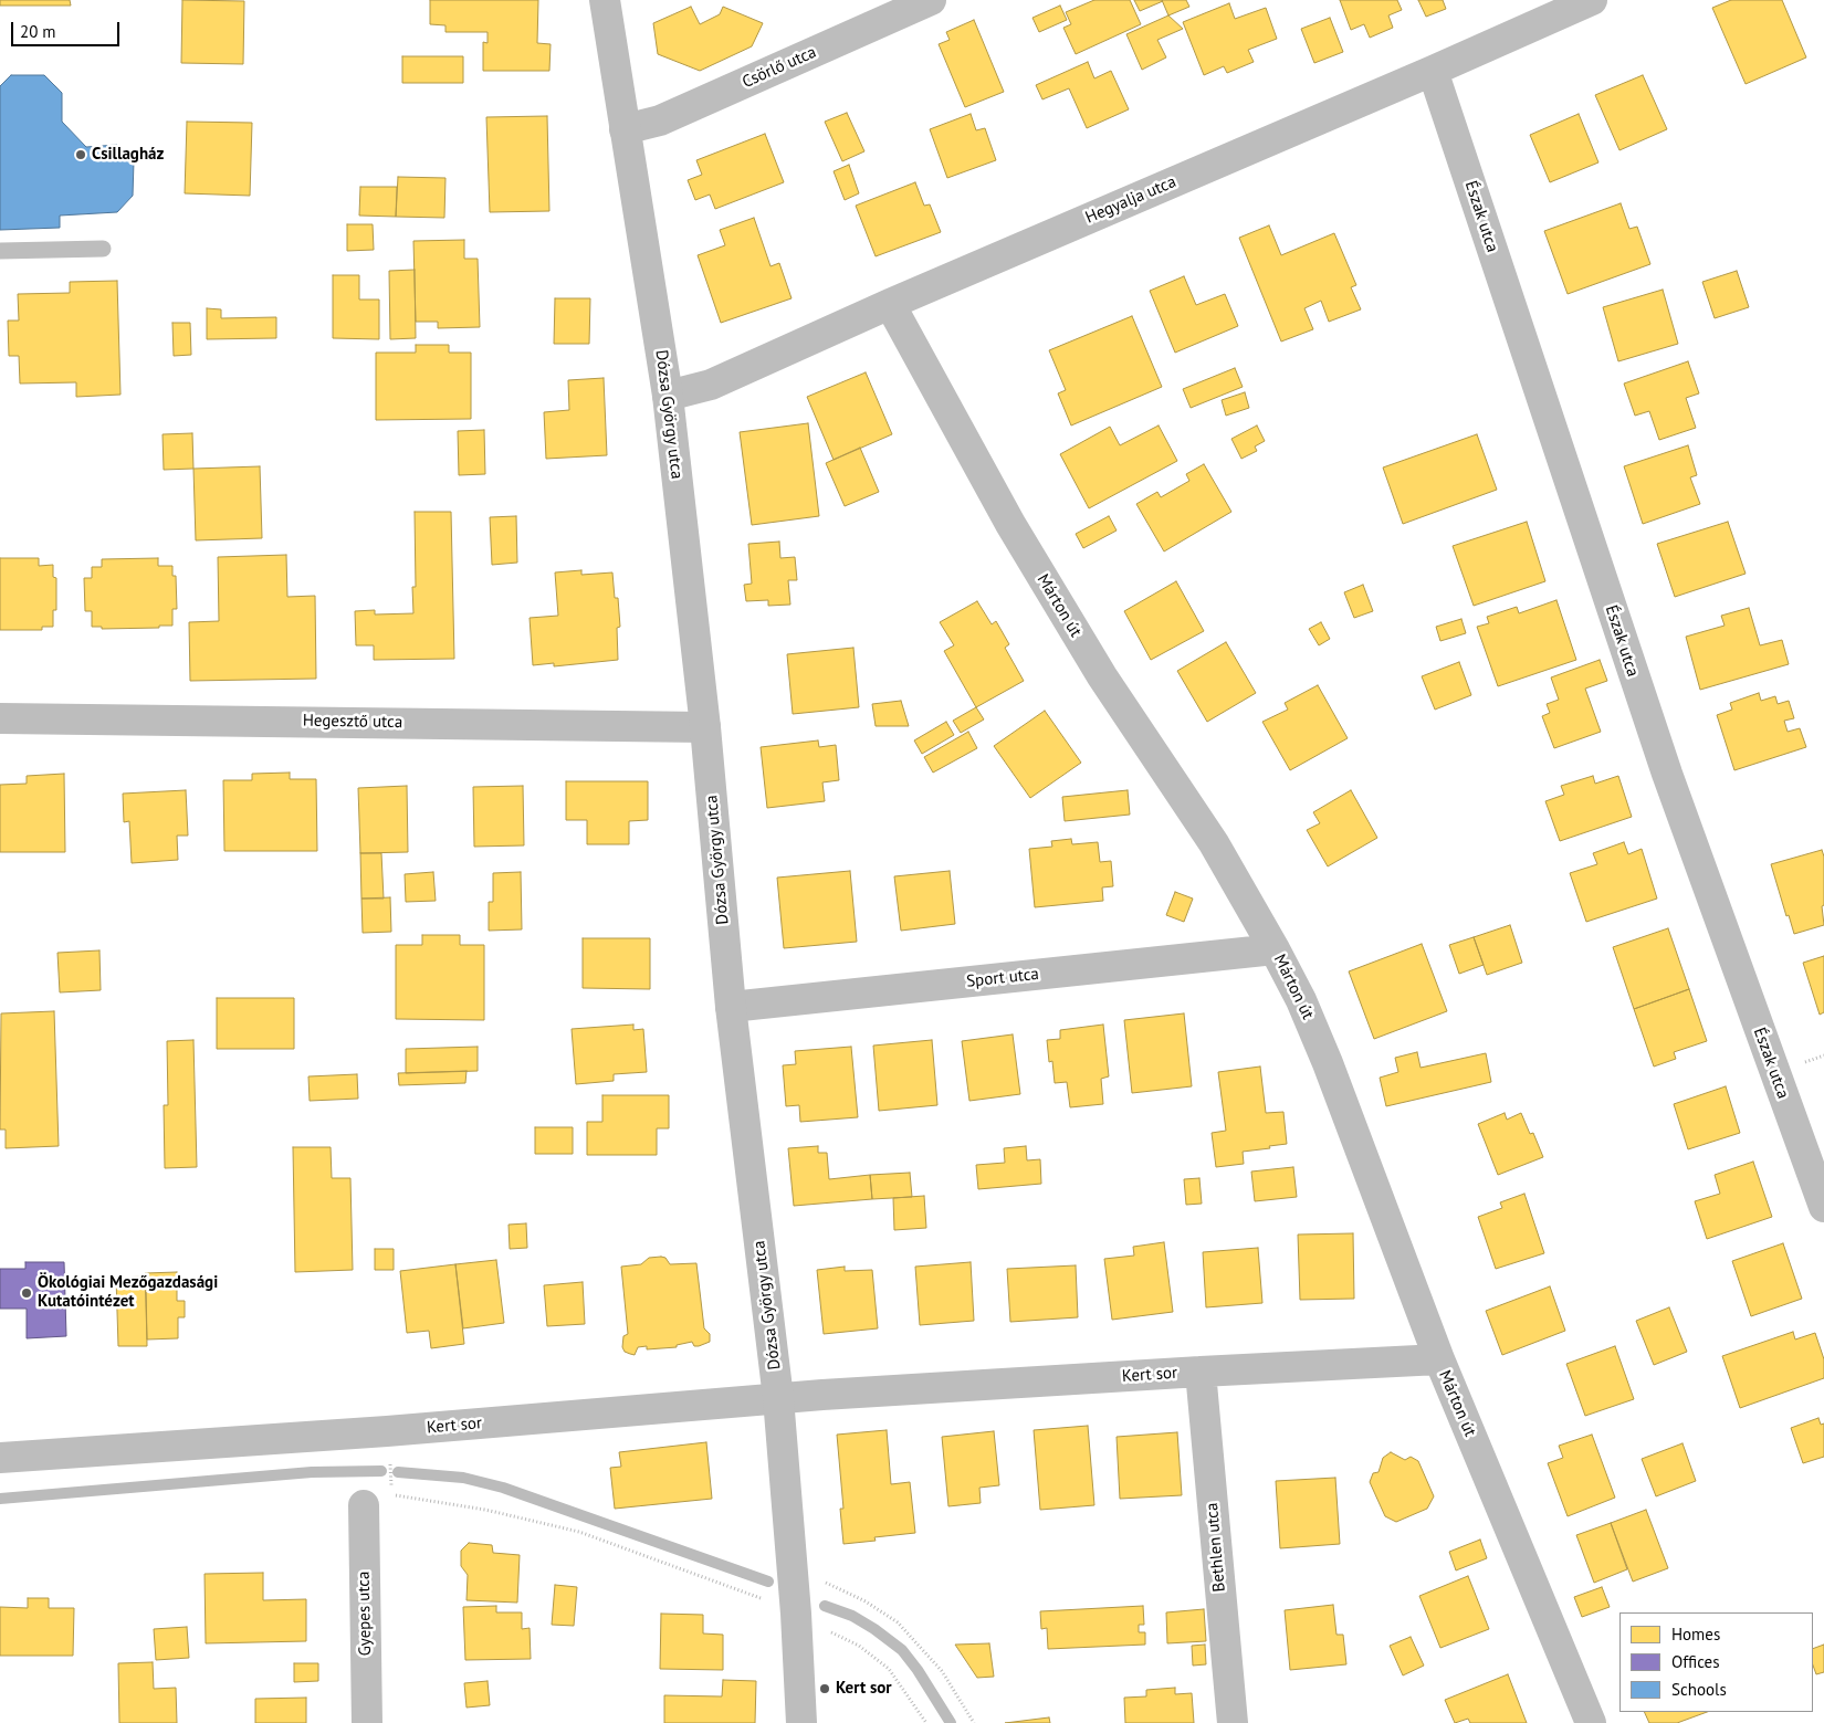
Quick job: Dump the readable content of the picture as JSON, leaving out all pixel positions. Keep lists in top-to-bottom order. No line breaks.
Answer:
{"streets":{"street":["Csörlő utca","Hegyalja utca","Észak utca","Dózsa György utca","Márton út","Hegesztő utca","Sport utca","Kert sor","Bethlen utca","Gyepes utca"]},"crossings":[["Csörlő utca","Dózsa György utca"],["Hegyalja utca","Észak utca"],["Hegyalja utca","Dózsa György utca"],["Hegyalja utca","Márton út"],["Dózsa György utca","Hegesztő utca"],["Dózsa György utca","Sport utca"],["Dózsa György utca","Kert sor"],["Márton út","Sport utca"],["Márton út","Kert sor"],["Kert sor","Bethlen utca"]],"places":["Csillagház","Ökológiai Mezőgazdasági Kutatóintézet","Kert sor"],"legend":["Homes","Offices","Schools"],"scale_bar":"20 m"}
